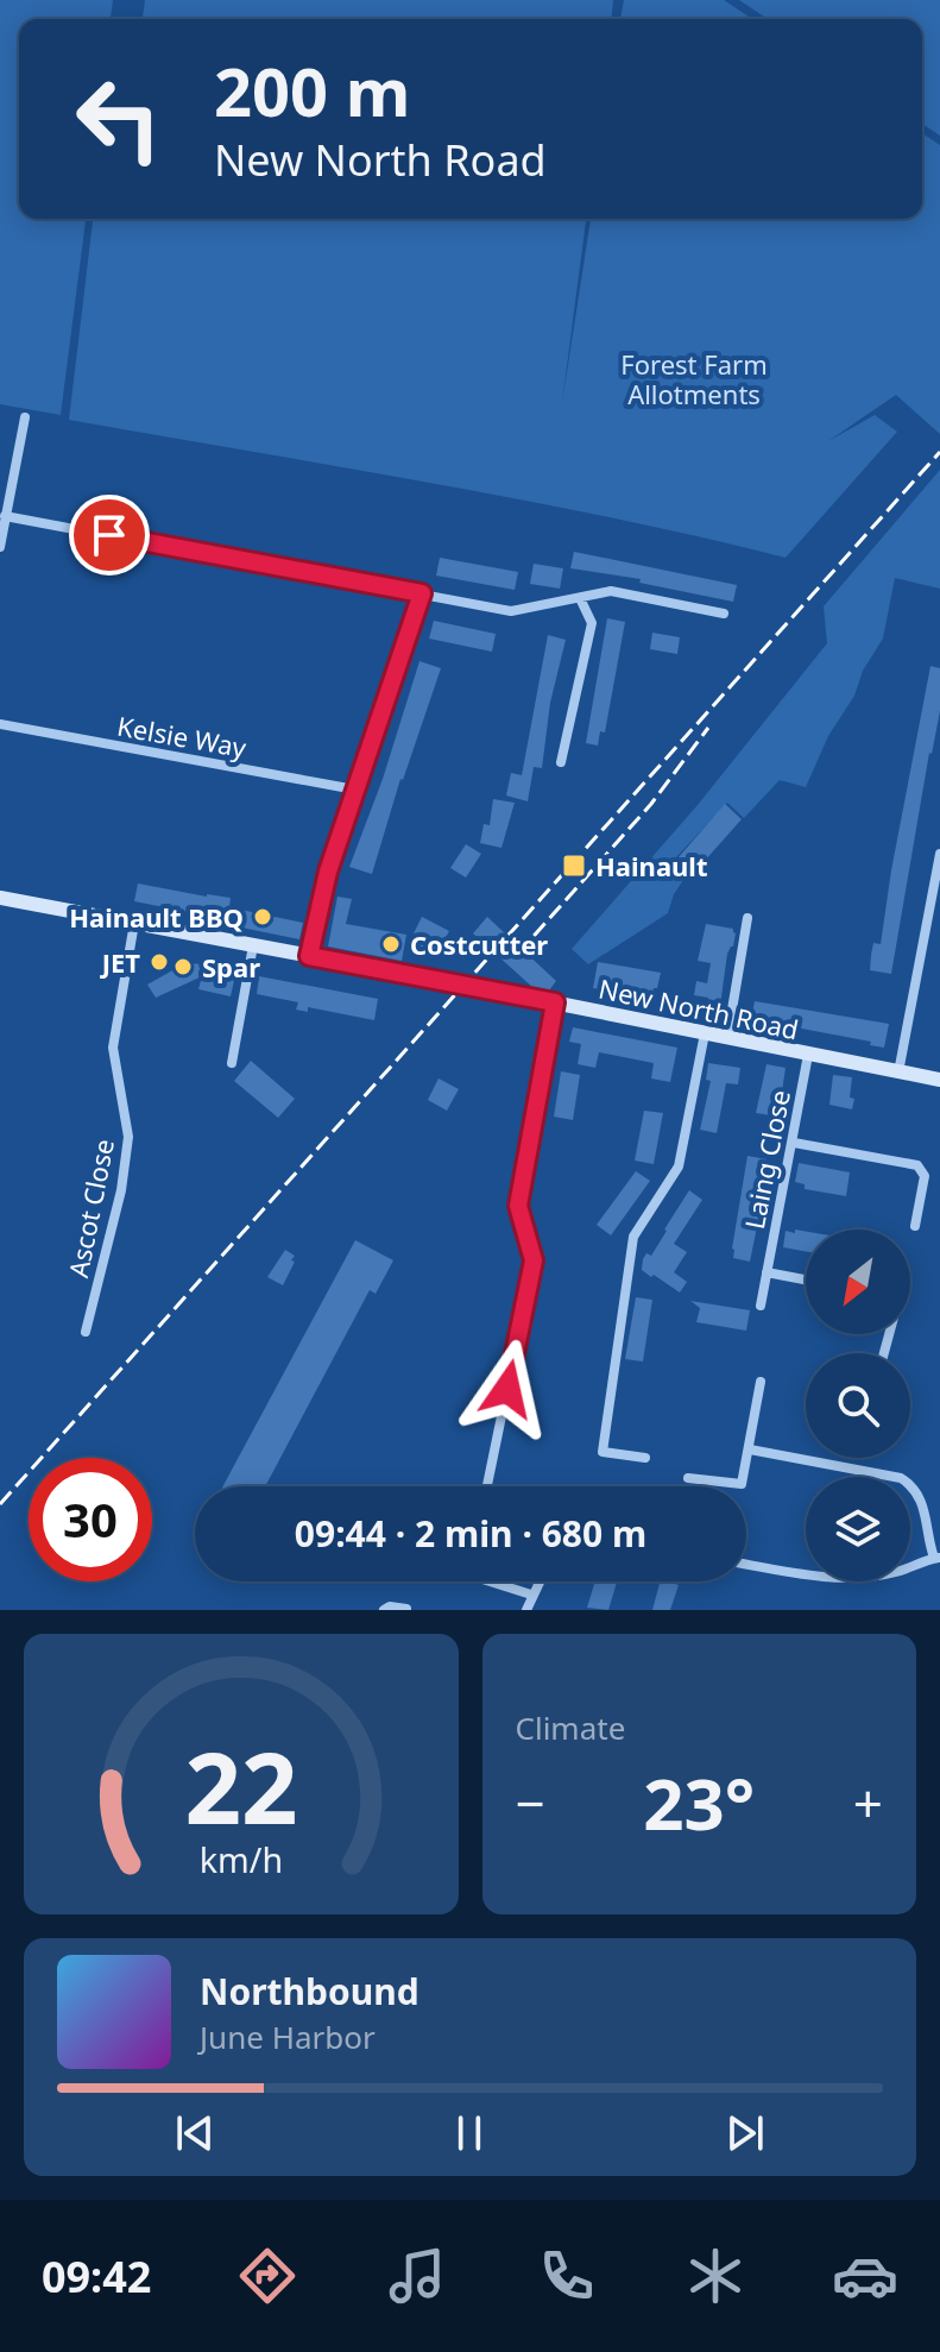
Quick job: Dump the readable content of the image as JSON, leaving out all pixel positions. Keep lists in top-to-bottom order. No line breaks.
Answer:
{"streets":{"street":["Kelsie Way","New North Road","Laing Close","Ascot Close"]},"crossings":[["New North Road","Laing Close"],["New North Road","Ascot Close"]],"parks":["Forest Farm Allotments"],"places":{"transit":["Hainault"],"other":["Hainault BBQ","Costcutter","JET","Spar"]},"north":"bottom left","page":{"turn":["200 m","New North Road"],"limit":"30","trip":"09:44 · 2 min · 680 m","tile":"Climate","heat":["−","23°","+"],"song":["Northbound","June Harbor"],"tabs":"09:42","gauge":["22","km/h"]}}
